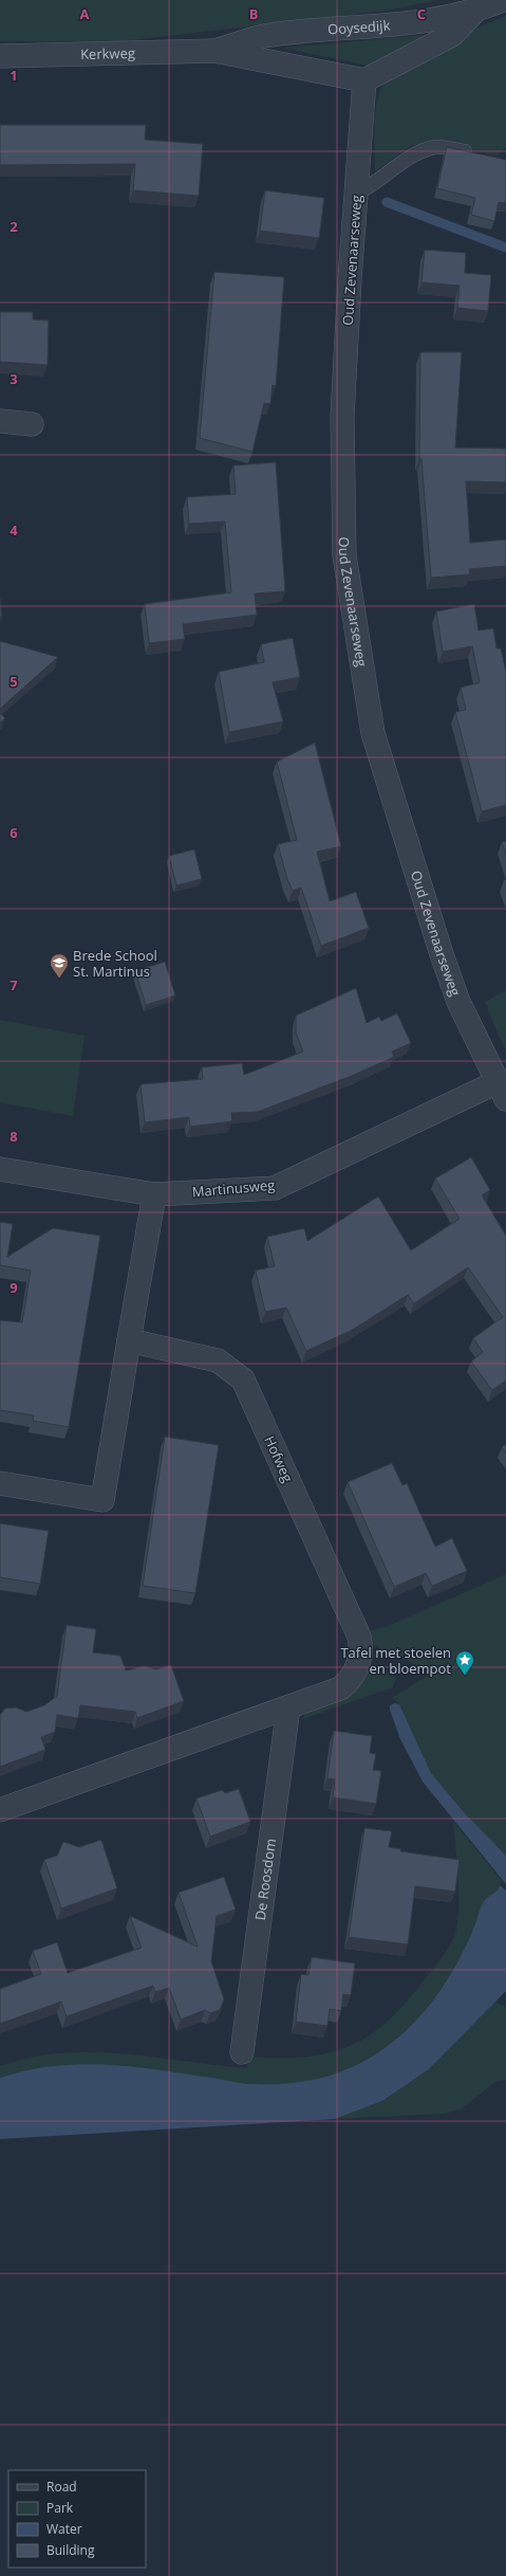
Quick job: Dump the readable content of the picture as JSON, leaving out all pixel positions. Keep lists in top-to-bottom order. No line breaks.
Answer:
{"streets":{"street":["Ooysedijk","Kerkweg","Oud Zevenaarseweg","Martinusweg","Hofweg","De Roosdom"]},"crossings":[["Ooysedijk","Kerkweg"],["Oud Zevenaarseweg","Martinusweg"],["Hofweg","De Roosdom"]],"places":{"school or university":["Brede School St. Martinus"],"place":["Tafel met stoelen en bloempot"]},"legend":["Road","Park","Water","Building"],"grid":{"columns":["A","B","C"],"rows":["1","2","3","4","5","6","7","8","9"]}}
